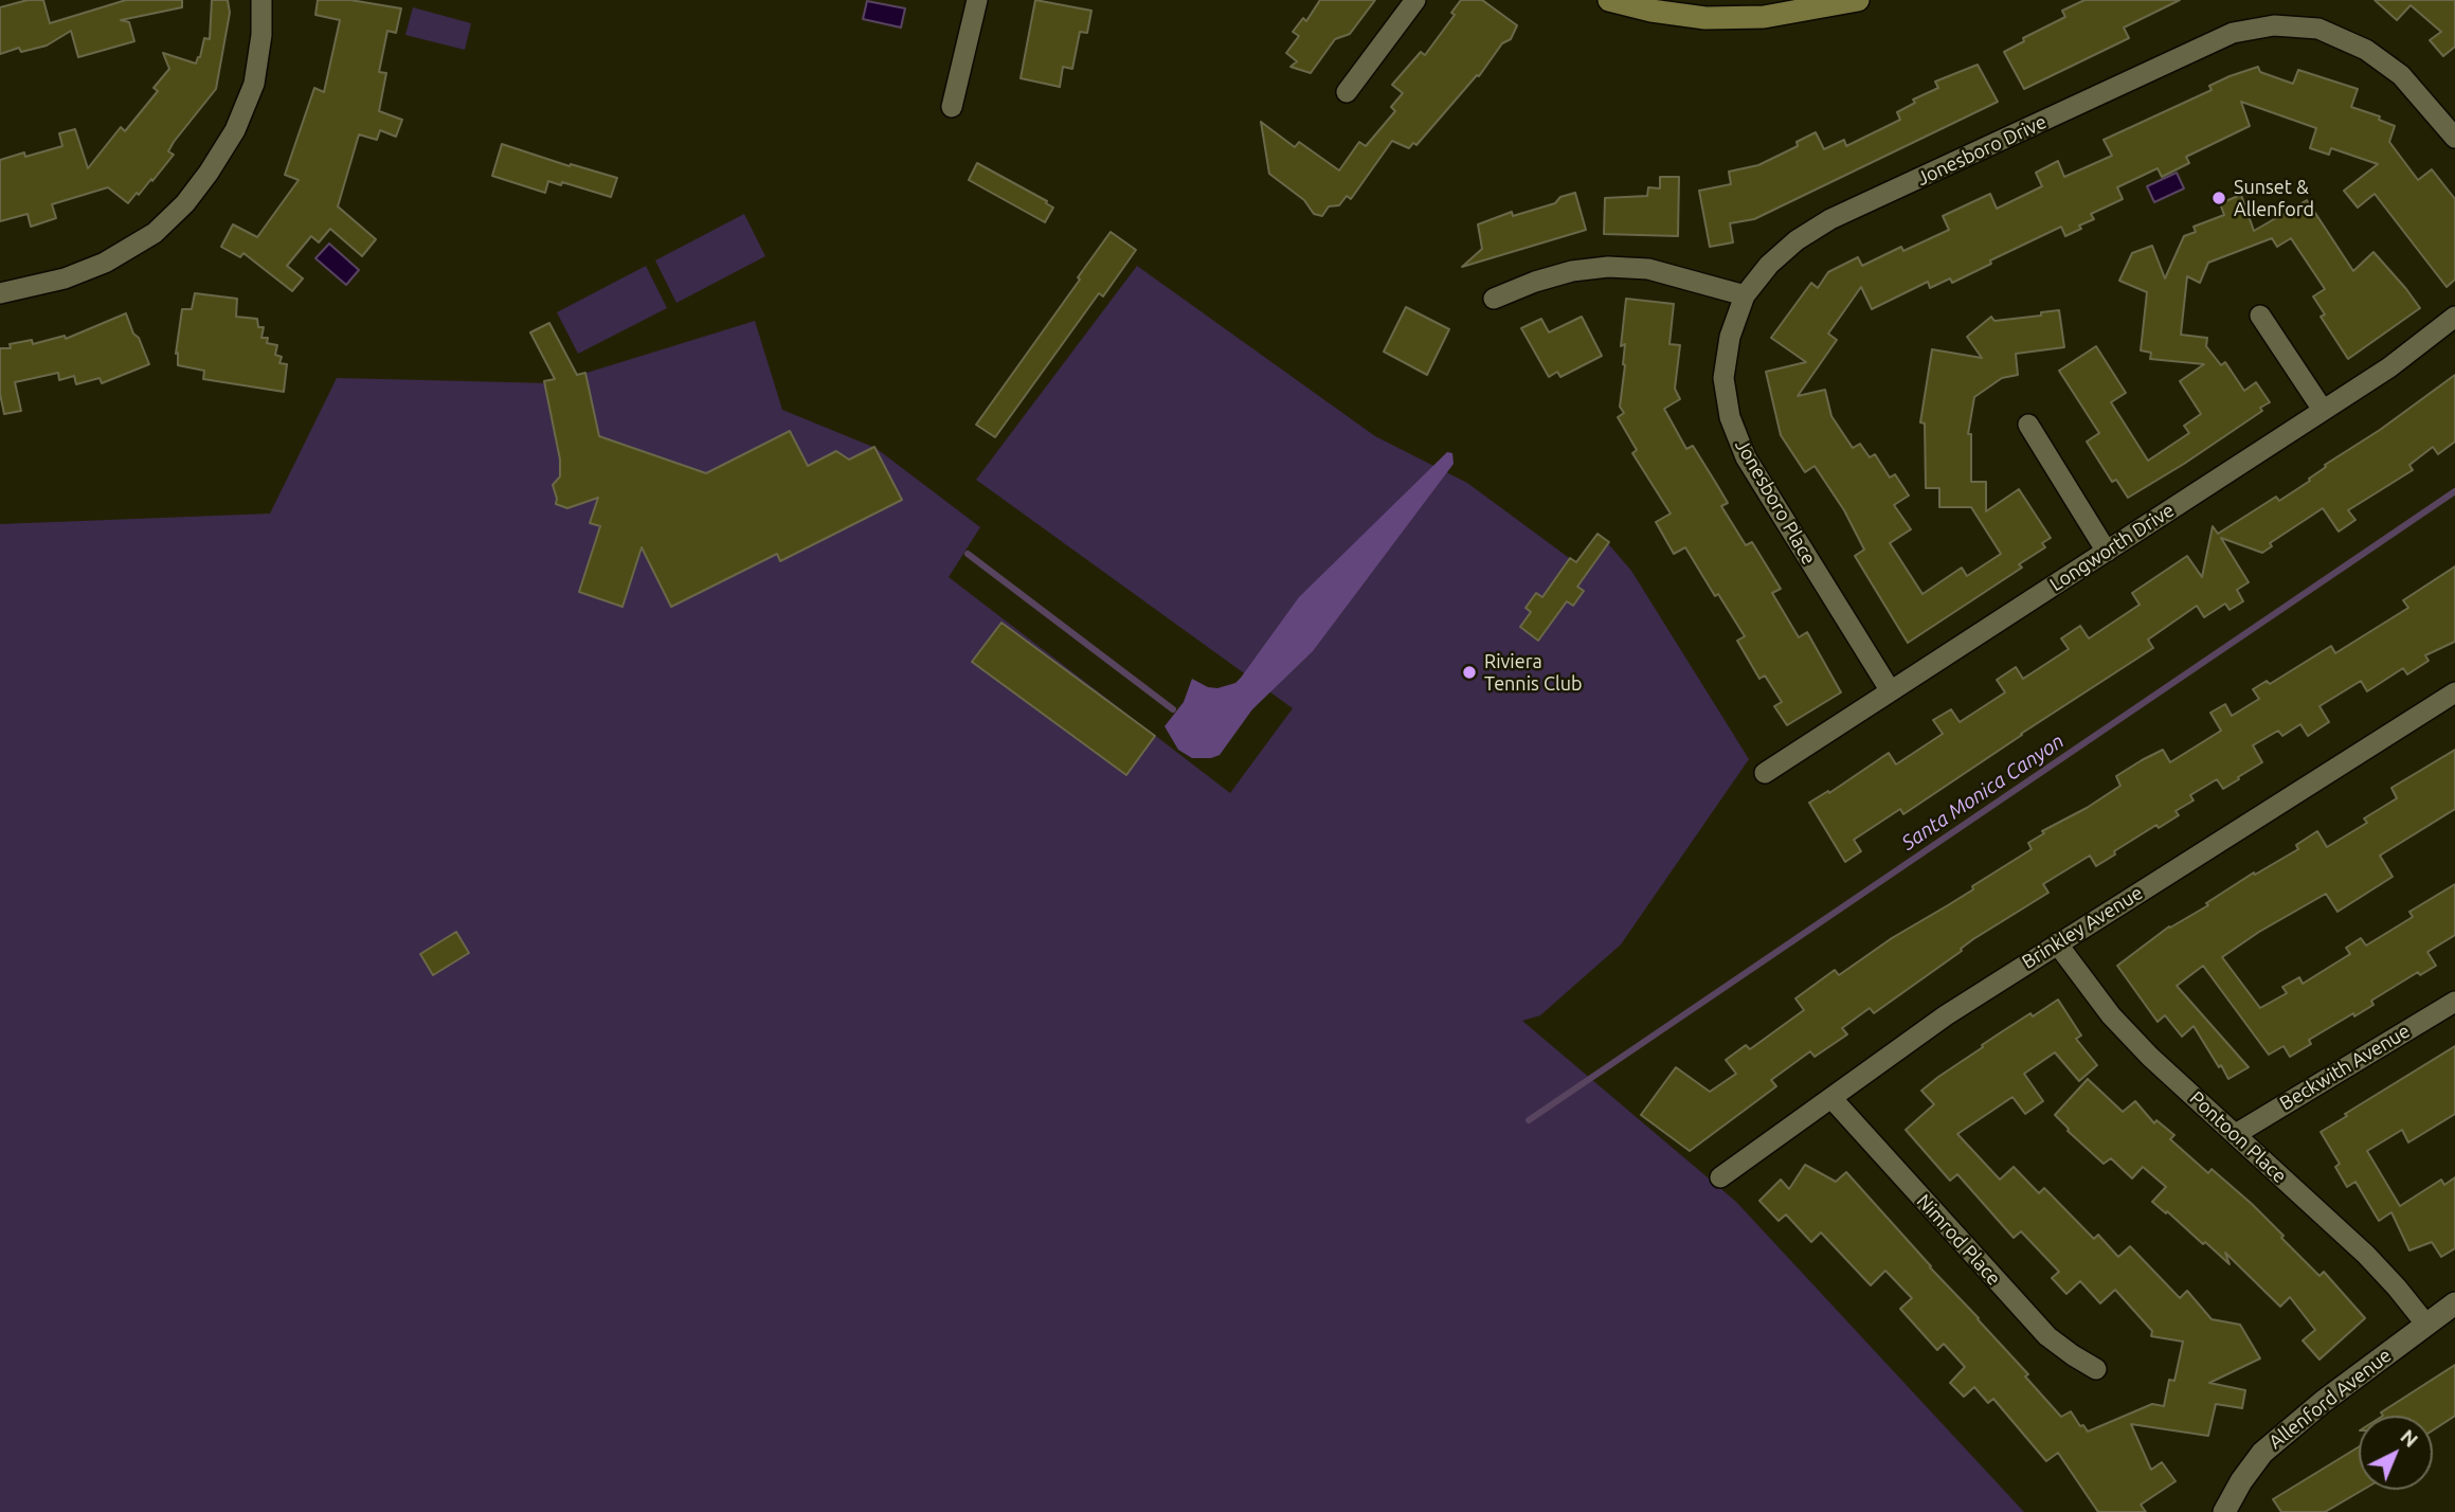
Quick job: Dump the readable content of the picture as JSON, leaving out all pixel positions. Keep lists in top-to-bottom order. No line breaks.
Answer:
{"streets":{"street":["Jonesboro Drive","Jonesboro Place","Longworth Drive","Brinkley Avenue","Beckwith Avenue","Pontoon Place","Nimrod Place","Allenford Avenue"]},"crossings":[["Jonesboro Drive","Jonesboro Place"],["Jonesboro Place","Longworth Drive"],["Brinkley Avenue","Pontoon Place"],["Brinkley Avenue","Nimrod Place"],["Beckwith Avenue","Pontoon Place"],["Pontoon Place","Allenford Avenue"]],"water":["Santa Monica Canyon"],"places":["Sunset & Allenford","Riviera Tennis Club"],"north":"top right"}
